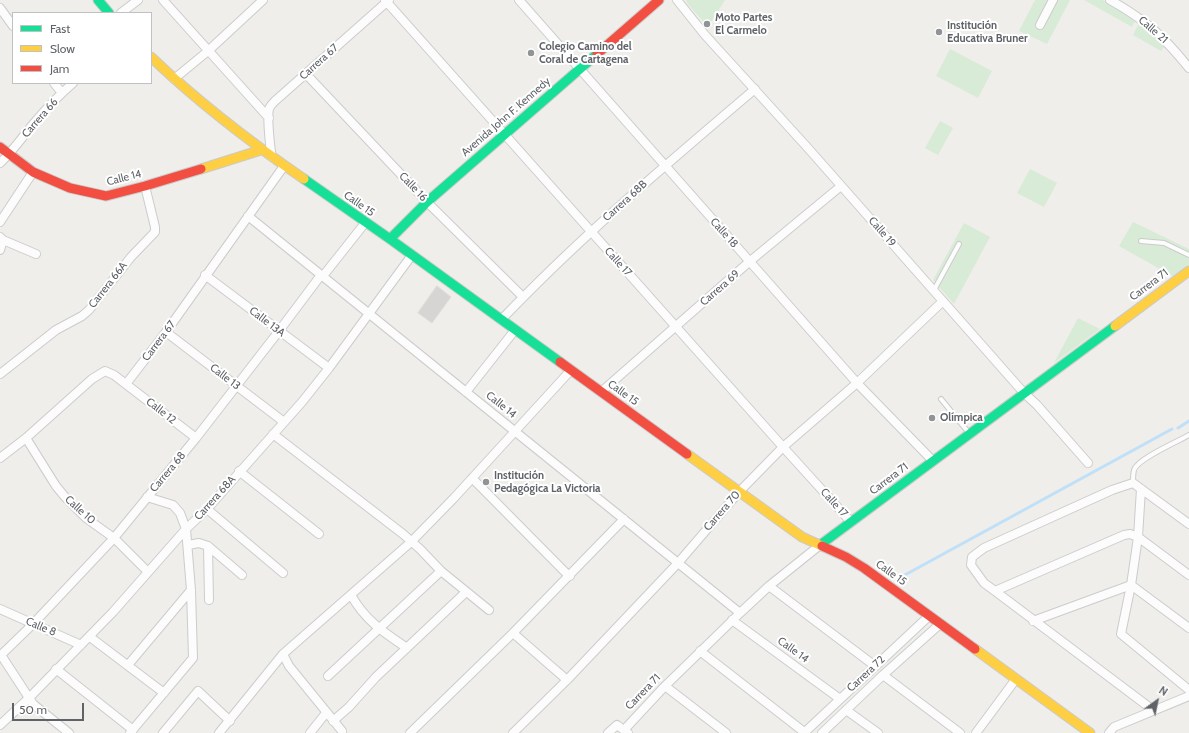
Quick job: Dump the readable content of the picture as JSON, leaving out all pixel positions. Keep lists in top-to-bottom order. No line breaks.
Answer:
{"streets":{"street":["Calle 21","Carrera 67","Avenida John F. Kennedy","Carrera 66","Calle 14","Calle 16","Carrera 68B","Calle 15","Calle 19","Calle 18","Calle 17","Carrera 66A","Carrera 71","Carrera 69","Calle 13A","Calle 13","Calle 12","Carrera 68","Carrera 68A","Calle 10","Carrera 70","Calle 8","Carrera 72"]},"crossings":[["Carrera 67","Calle 14"],["Carrera 67","Calle 16"],["Carrera 67","Calle 15"],["Carrera 67","Calle 17"],["Carrera 67","Calle 13A"],["Carrera 67","Calle 13"],["Carrera 67","Calle 12"],["Avenida John F. Kennedy","Calle 16"],["Avenida John F. Kennedy","Calle 15"],["Avenida John F. Kennedy","Calle 18"],["Avenida John F. Kennedy","Calle 17"],["Carrera 66","Calle 14"],["Calle 14","Calle 15"],["Calle 14","Carrera 66A"],["Calle 14","Carrera 71"],["Calle 14","Carrera 68"],["Calle 14","Carrera 68A"],["Calle 14","Carrera 70"],["Calle 14","Carrera 72"],["Calle 16","Carrera 68B"],["Carrera 68B","Calle 15"],["Carrera 68B","Calle 19"],["Carrera 68B","Calle 18"],["Carrera 68B","Calle 17"],["Calle 15","Carrera 71"],["Calle 15","Carrera 69"],["Calle 15","Carrera 68"],["Calle 15","Carrera 68A"],["Calle 15","Carrera 70"],["Calle 15","Carrera 72"],["Calle 19","Carrera 71"],["Calle 19","Carrera 69"],["Calle 19","Carrera 70"],["Calle 18","Carrera 71"],["Calle 18","Carrera 69"],["Calle 18","Carrera 70"],["Calle 17","Carrera 71"],["Calle 17","Carrera 69"],["Calle 17","Carrera 70"],["Calle 13A","Carrera 68"],["Calle 13A","Carrera 68A"],["Calle 13","Carrera 68"],["Calle 13","Carrera 68A"],["Calle 12","Carrera 68"],["Carrera 68","Calle 10"],["Carrera 68","Calle 8"],["Carrera 68A","Calle 10"],["Carrera 68A","Calle 8"]],"places":["Moto Partes El Carmelo","Institución Educativa Bruner","Colegio Camino del Coral de Cartagena","Olímpica","Institución Pedagógica La Victoria"],"legend":["Fast","Slow","Jam"],"scale_bar":"50 m","north":"top right"}
